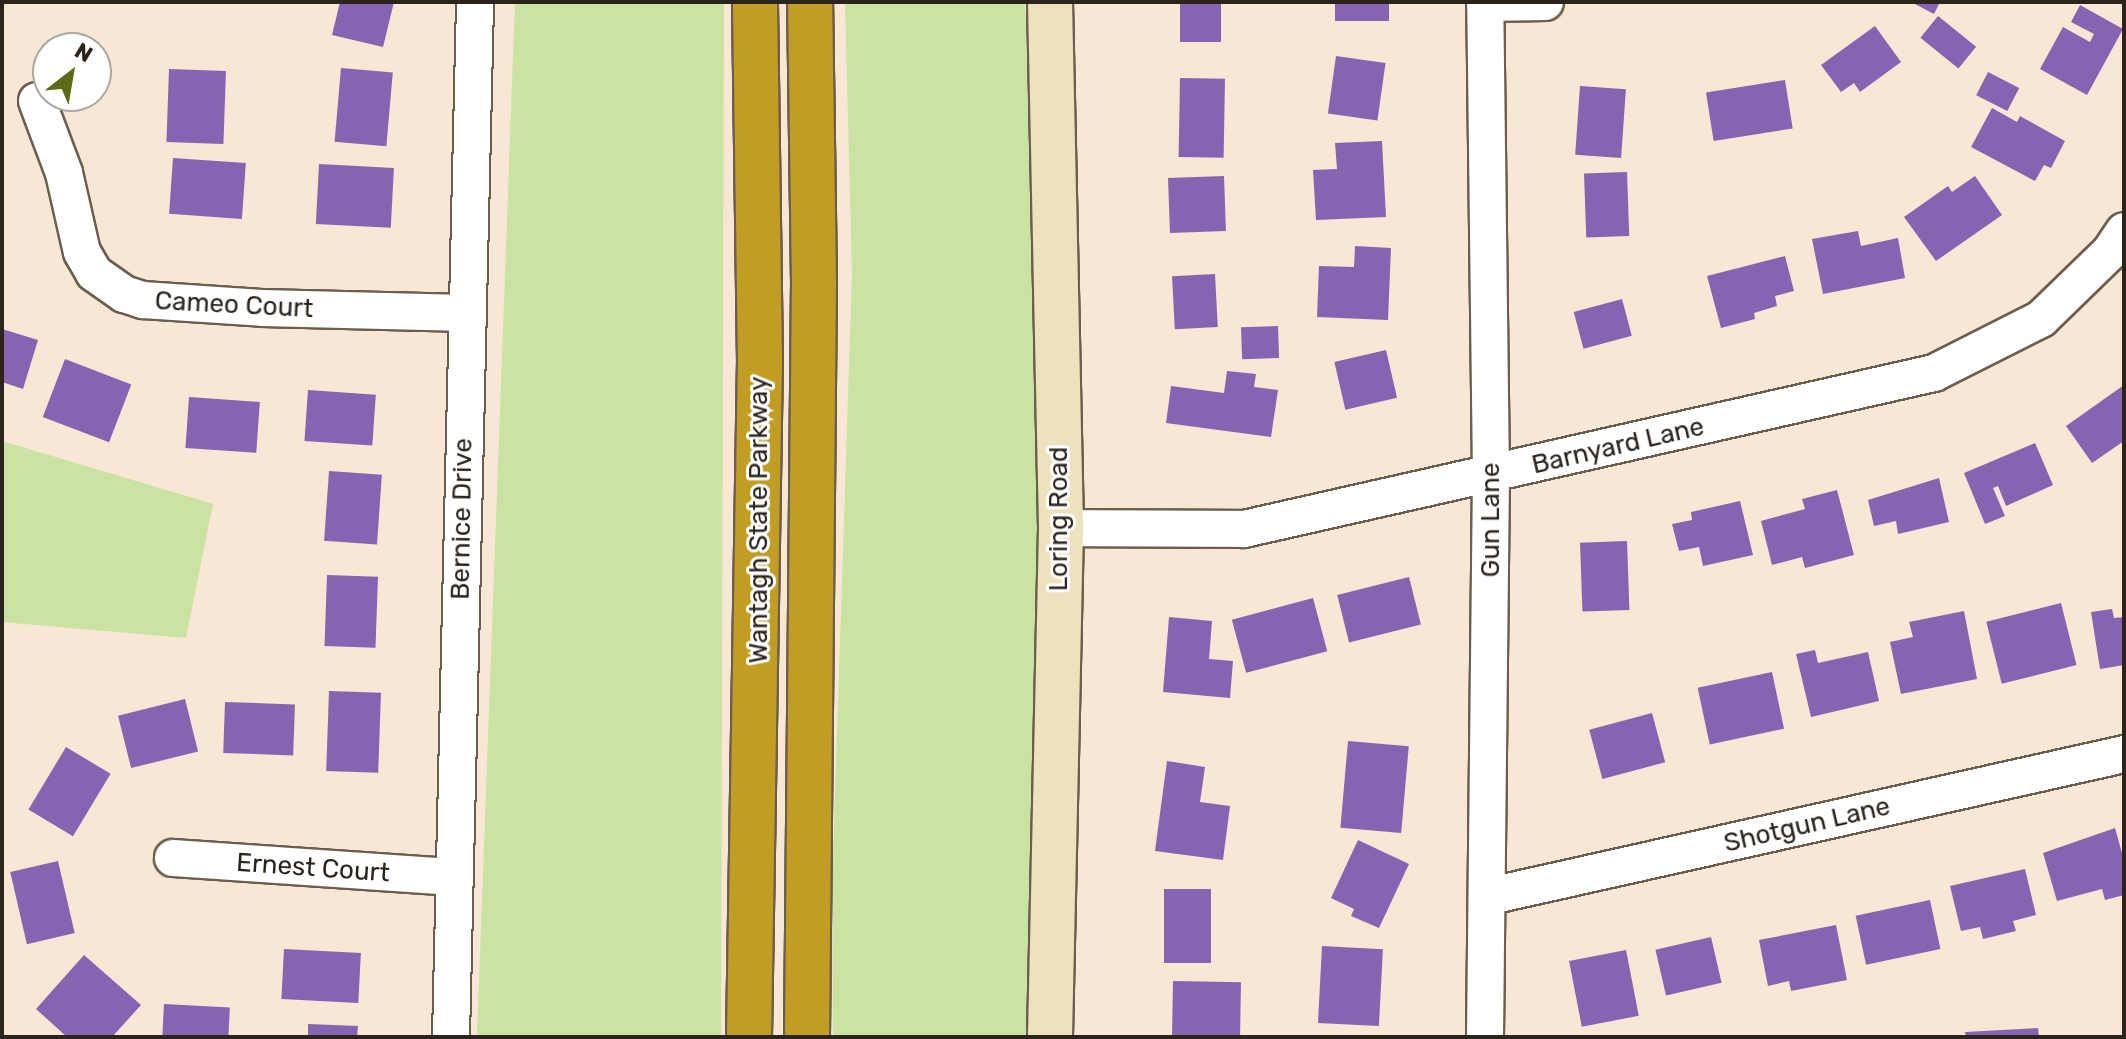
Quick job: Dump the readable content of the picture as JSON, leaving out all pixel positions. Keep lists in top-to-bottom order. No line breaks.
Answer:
{"streets":{"highway":["Wantagh State Parkway"],"street":["Cameo Court","Barnyard Lane","Bernice Drive","Loring Road","Gun Lane","Shotgun Lane","Ernest Court"]},"crossings":[["Cameo Court","Bernice Drive"],["Barnyard Lane","Loring Road"],["Barnyard Lane","Gun Lane"],["Bernice Drive","Ernest Court"],["Gun Lane","Shotgun Lane"]],"north":"top right"}
